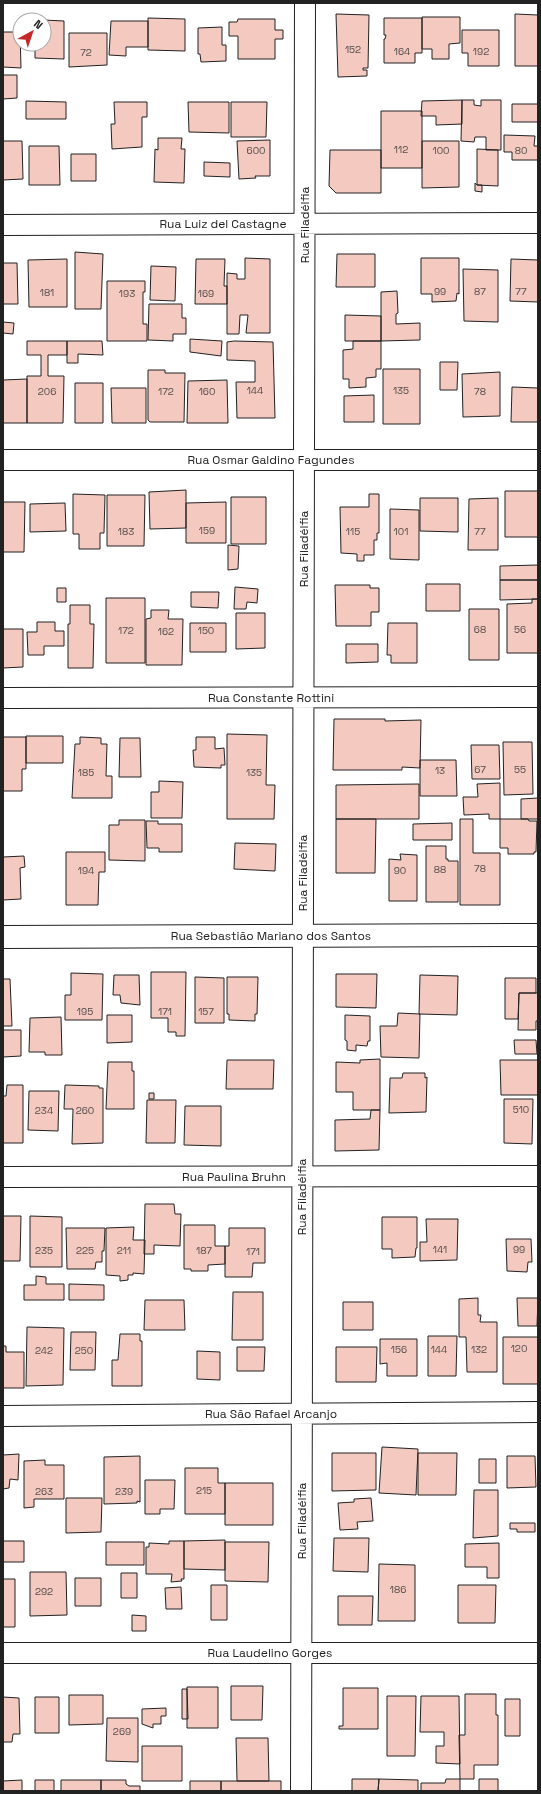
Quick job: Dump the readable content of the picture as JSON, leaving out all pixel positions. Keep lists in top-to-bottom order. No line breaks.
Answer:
{"streets":{"street":["Rua Luiz del Castagne","Rua Filadélfia","Rua Osmar Galdino Fagundes","Rua Constante Rottini","Rua Sebastião Mariano dos Santos","Rua Paulina Bruhn","Rua São Rafael Arcanjo","Rua Laudelino Gorges"]},"crossings":[["Rua Luiz del Castagne","Rua Filadélfia"],["Rua Filadélfia","Rua Osmar Galdino Fagundes"],["Rua Filadélfia","Rua Constante Rottini"],["Rua Filadélfia","Rua Sebastião Mariano dos Santos"],["Rua Filadélfia","Rua Paulina Bruhn"],["Rua Filadélfia","Rua São Rafael Arcanjo"],["Rua Filadélfia","Rua Laudelino Gorges"]],"house_numbers":["152","164","192","72","112","600","100","80","99","87","77","181","193","169","144","135","206","172","160","78","159","183","115","101","77","68","56","172","150","162","67","55","13","185","135","78","88","194","90","195","171","157","510","234","260","141","99","235","225","211","187","171","120","156","144","132","242","250","215","263","239","186","292","269"],"north":"top right"}
